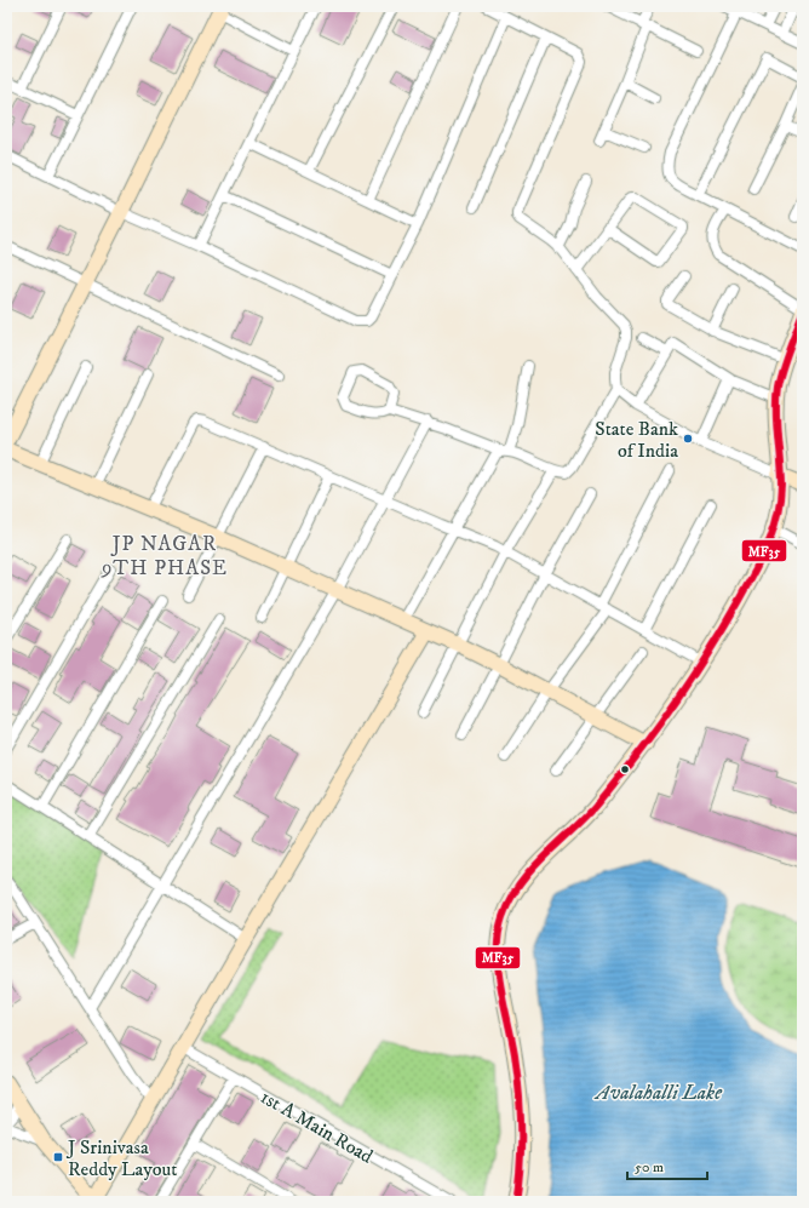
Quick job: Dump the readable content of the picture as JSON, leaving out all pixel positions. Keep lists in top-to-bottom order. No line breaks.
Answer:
{"streets":{"street":["1st A Main Road"]},"districts":["JP NAGAR 9TH PHASE"],"water":["Avalahalli Lake"],"places":{"other":["State Bank of India"],"transit":["J Srinivasa Reddy Layout"]},"lines":["transit line MF35"],"scale_bar":"50 m"}
